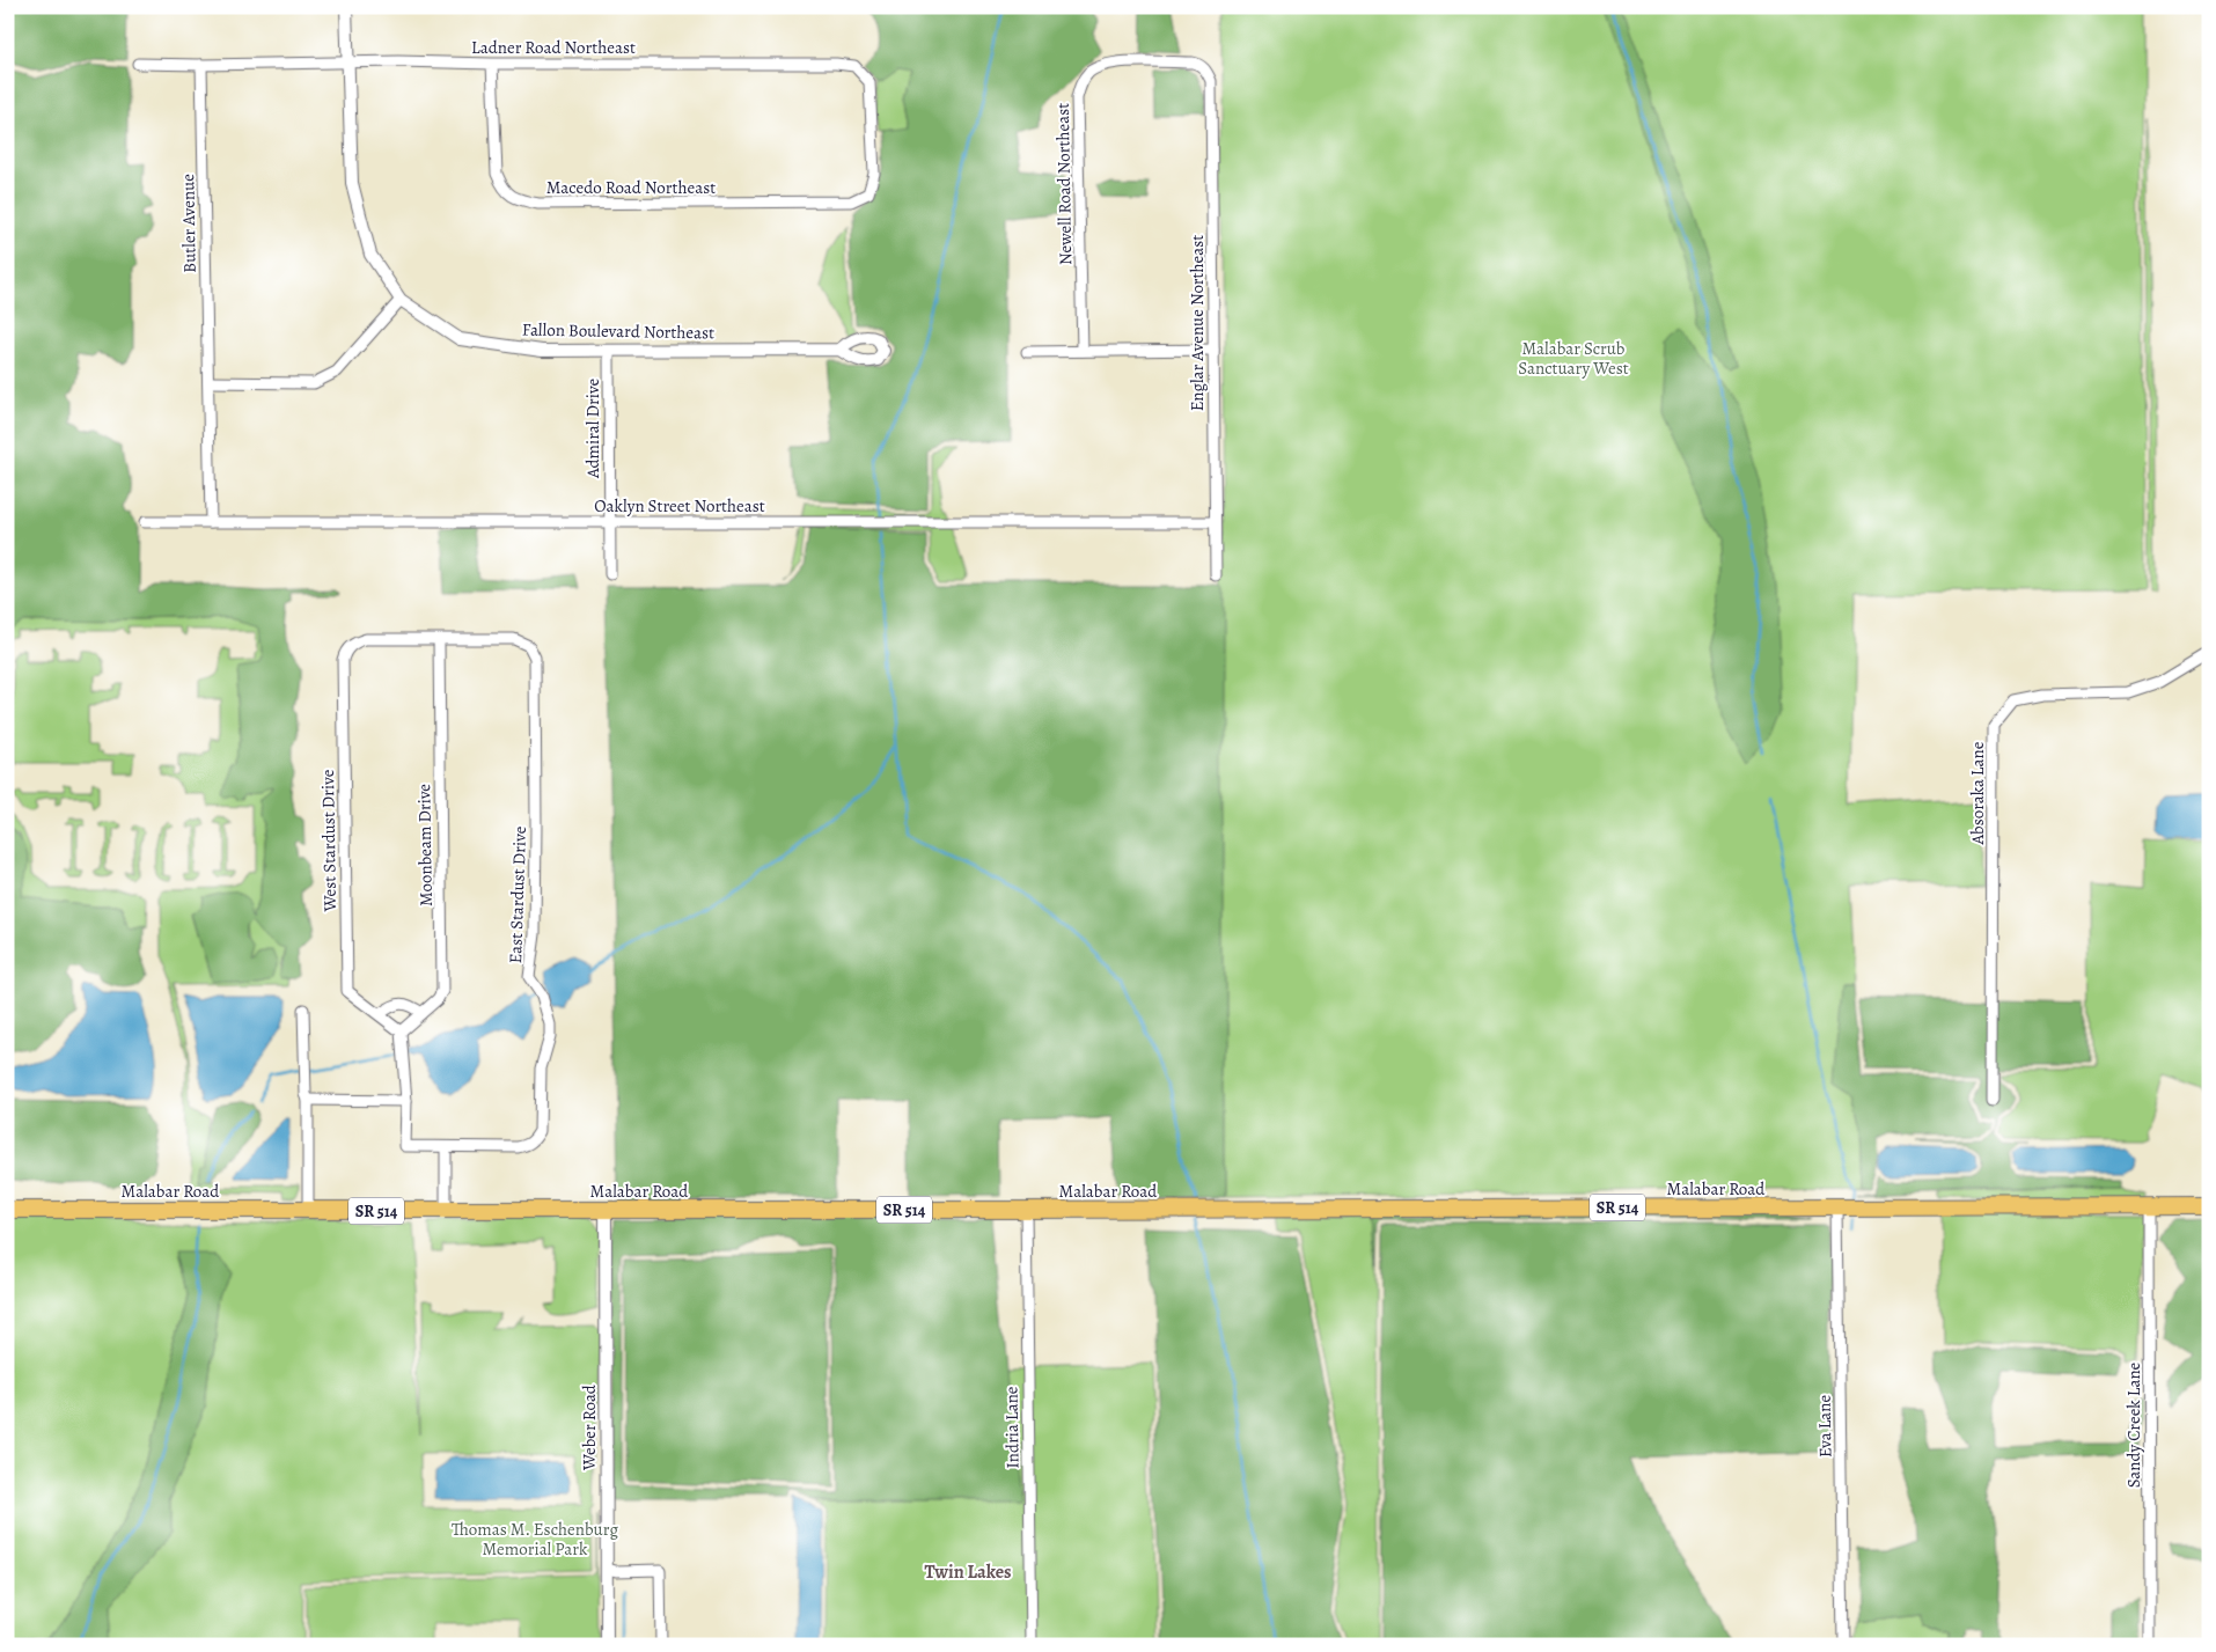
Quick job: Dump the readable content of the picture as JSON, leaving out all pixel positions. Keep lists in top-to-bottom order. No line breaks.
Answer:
{"streets":{"main road":["Malabar Road","SR 514"],"street":["Ladner Road Northeast","Newell Road Northeast","Macedo Road Northeast","Butler Avenue","Englar Avenue Northeast","Fallon Boulevard Northeast","Admiral Drive","Oaklyn Street Northeast","Absoraka Lane","West Stardust Drive","Moonbeam Drive","East Stardust Drive","Sandy Creek Lane","Eva Lane","Weber Road","Indria Lane"]},"crossings":[["Ladner Road Northeast","Macedo Road Northeast"],["Ladner Road Northeast","Butler Avenue"],["Ladner Road Northeast","Fallon Boulevard Northeast"],["Newell Road Northeast","Englar Avenue Northeast"],["Butler Avenue","Oaklyn Street Northeast"],["Englar Avenue Northeast","Oaklyn Street Northeast"],["Fallon Boulevard Northeast","Admiral Drive"],["Admiral Drive","Oaklyn Street Northeast"],["West Stardust Drive","Moonbeam Drive"],["West Stardust Drive","East Stardust Drive"],["Moonbeam Drive","East Stardust Drive"],["Malabar Road","Sandy Creek Lane"],["Malabar Road","Eva Lane"],["Malabar Road","Weber Road"],["Malabar Road","Indria Lane"]],"districts":["Twin Lakes"],"parks":["Malabar Scrub Sanctuary West","Thomas M. Eschenburg Memorial Park"]}
